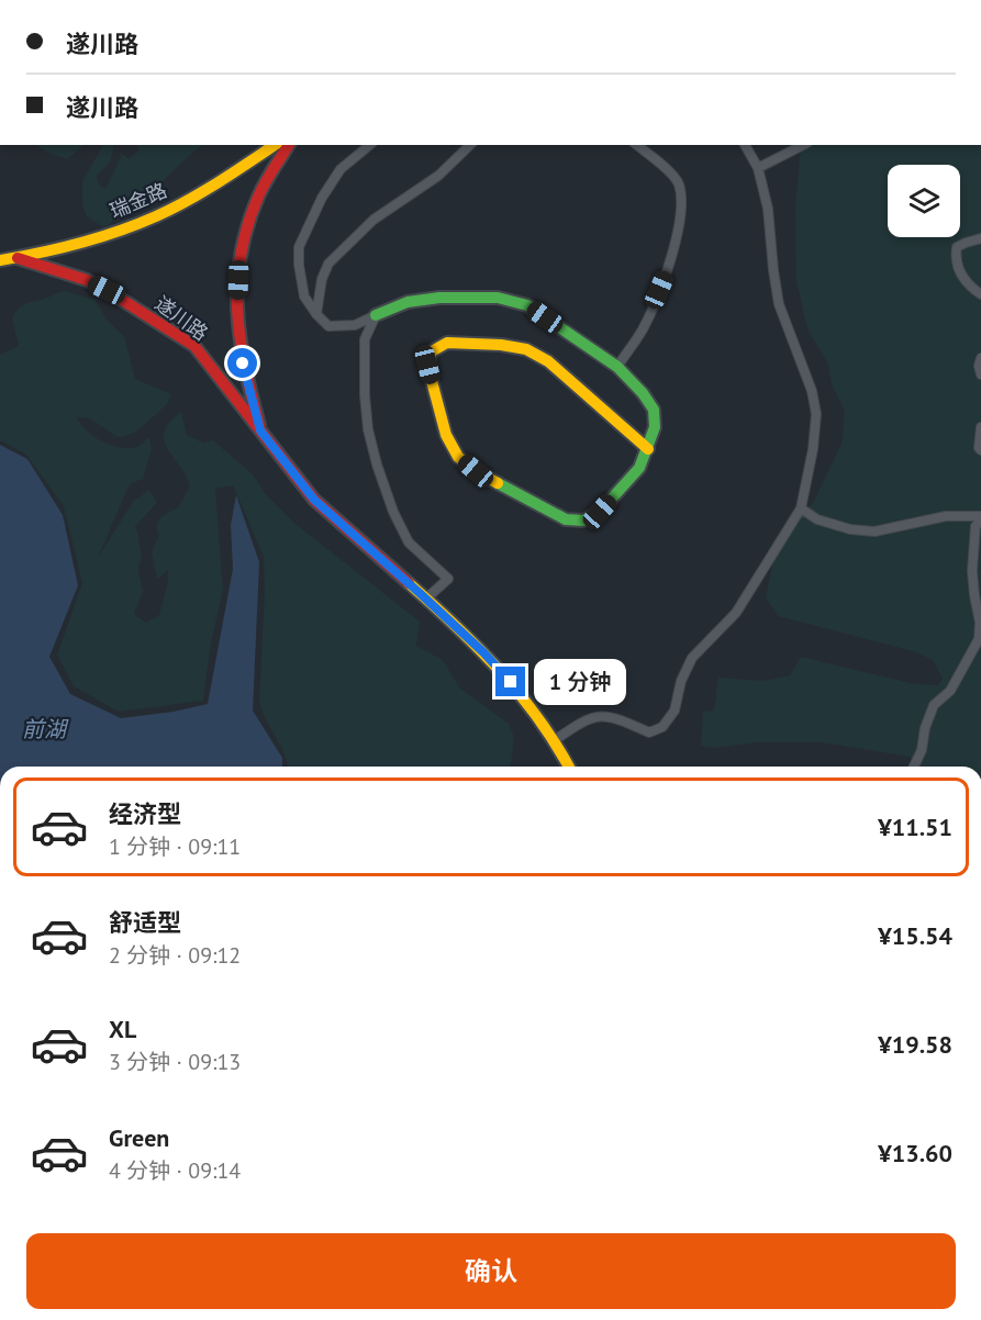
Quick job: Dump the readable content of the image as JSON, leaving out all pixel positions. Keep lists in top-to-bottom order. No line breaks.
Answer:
{"streets":{"street":["瑞金路","遂川路"]},"crossings":[["瑞金路","遂川路"]],"water":["前湖"],"page":{"banner":["遂川路","遂川路"],"bubble":"1 分钟","list":[{"name":"经济型","note":"1 分钟 · 09:11","value":"¥11.51"},{"name":"舒适型","note":"2 分钟 · 09:12","value":"¥15.54"},{"name":"XL","note":"3 分钟 · 09:13","value":"¥19.58"},{"name":"Green","note":"4 分钟 · 09:14","value":"¥13.60"}],"buttons":"确认"}}
